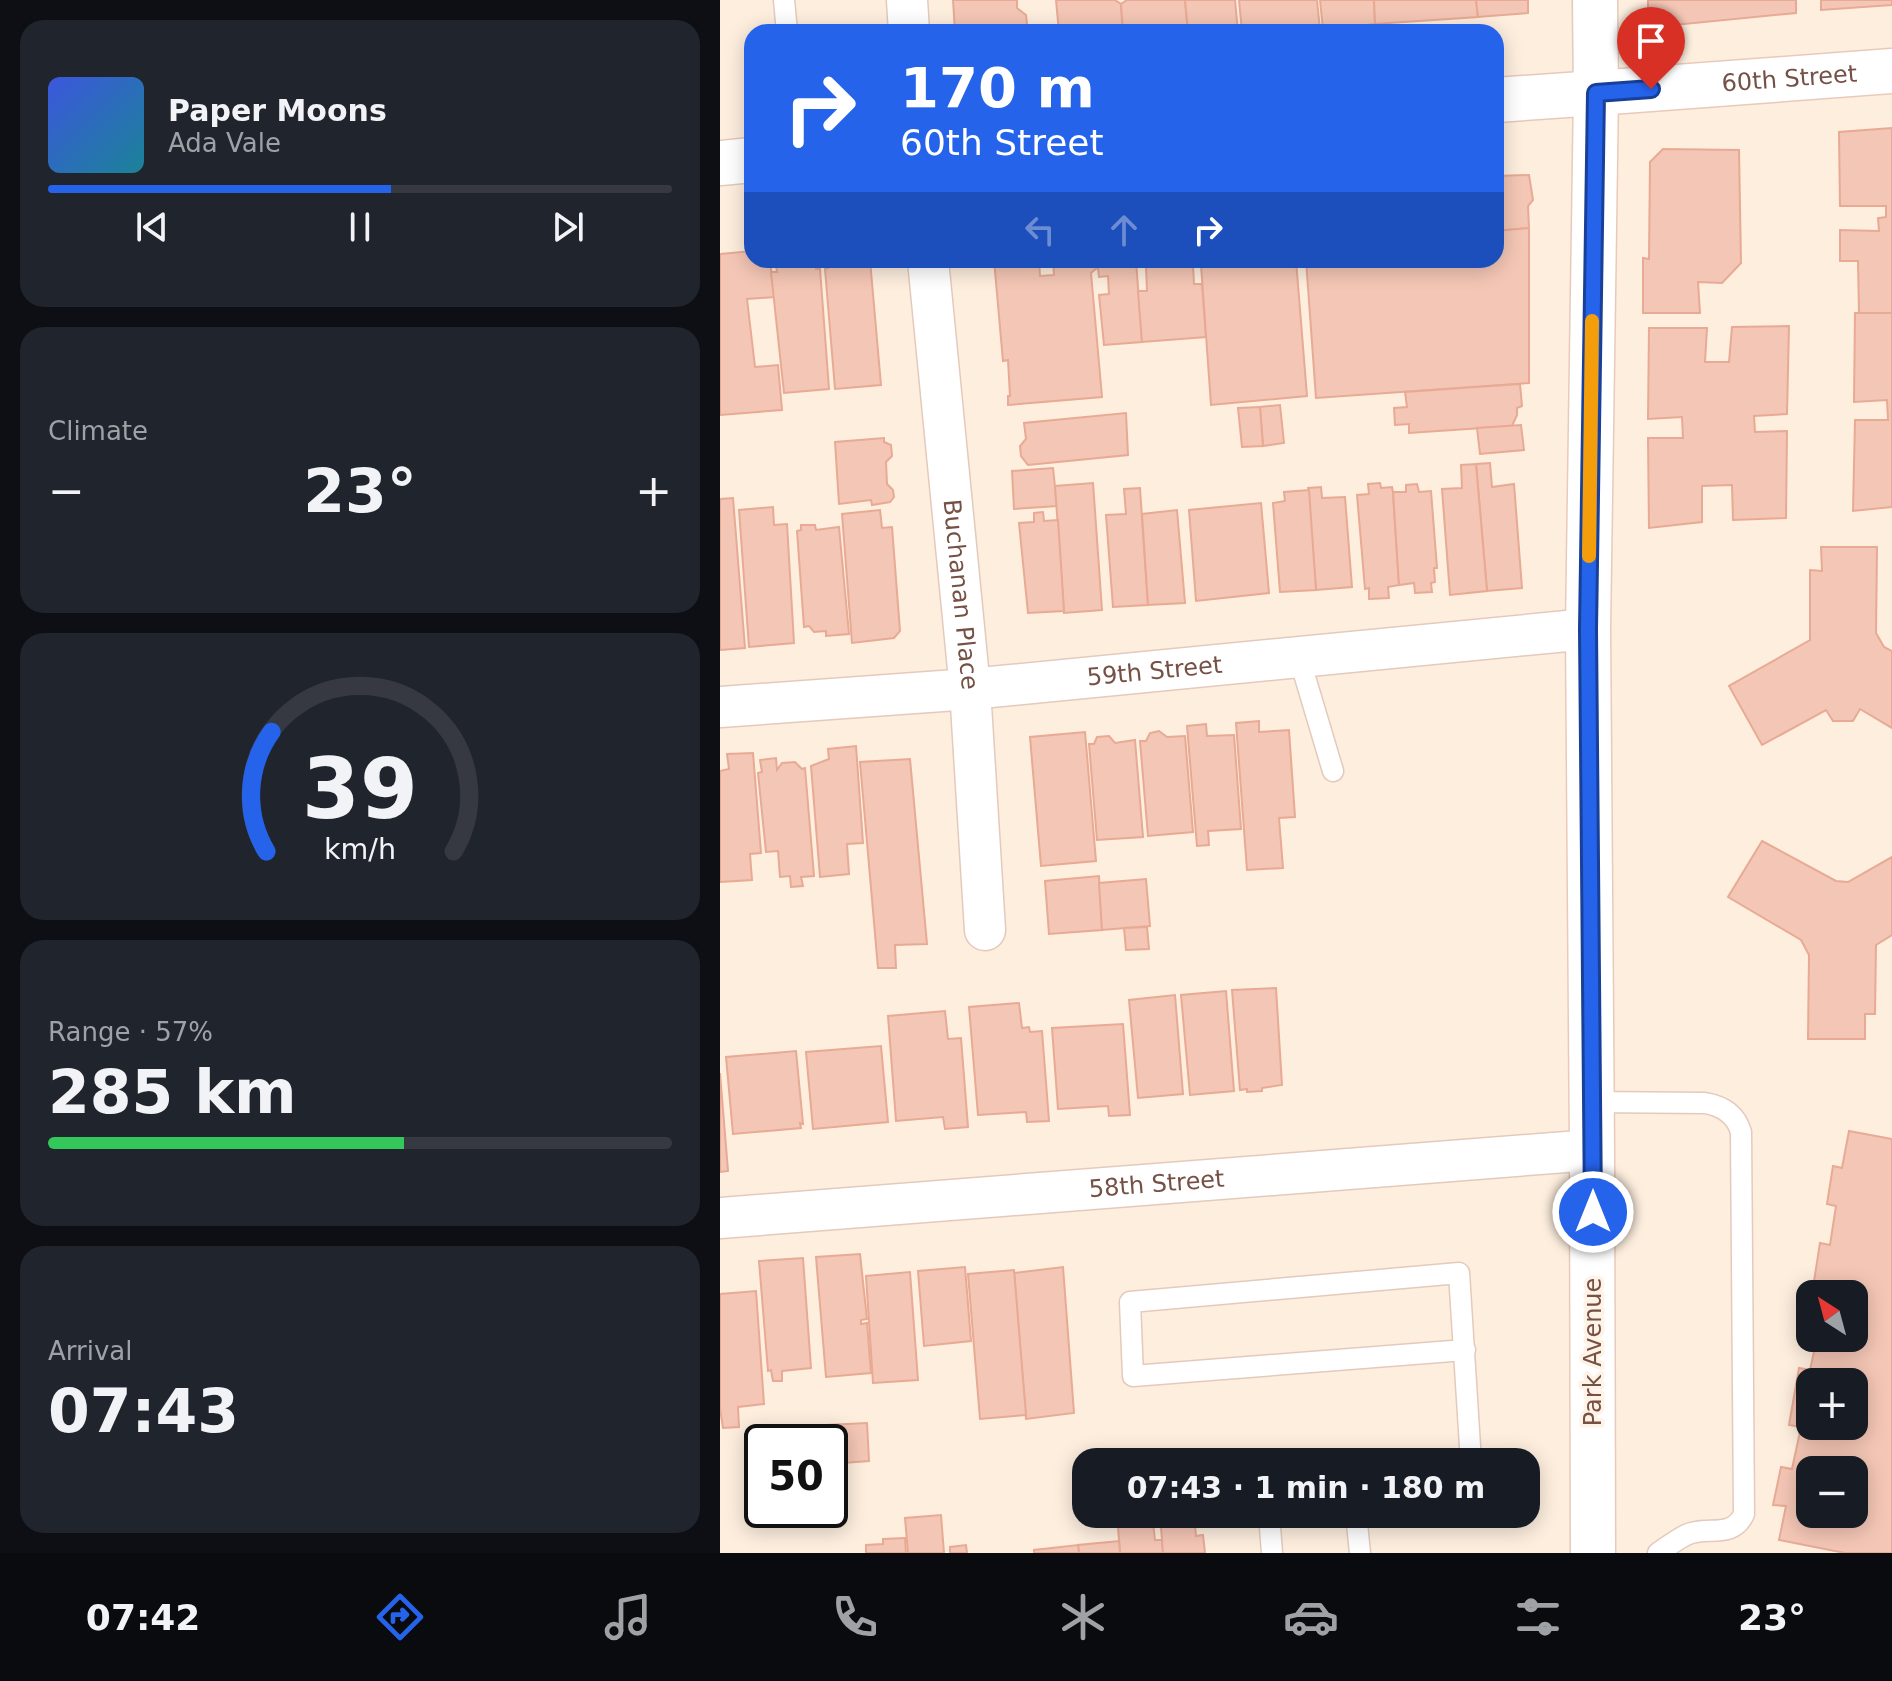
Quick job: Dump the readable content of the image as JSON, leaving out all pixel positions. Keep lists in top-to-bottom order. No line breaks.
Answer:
{"streets":{"main road":["60th Street","Park Avenue"],"street":["Buchanan Place","59th Street","58th Street"]},"crossings":[["60th Street","Park Avenue"],["Buchanan Place","59th Street"],["59th Street","Park Avenue"],["58th Street","Park Avenue"]],"north":"top left","page":{"turn":["170 m","60th Street"],"song":["Paper Moons","Ada Vale"],"tile":["Climate",["Range · 57%","285 km"],["Arrival","07:43"]],"heat":["−","23°","+"],"map_buttons":["+","−"],"limit":"50","trip":"07:43 · 1 min · 180 m","tabs":["07:42","23°"],"gauge":["39","km/h"]}}
